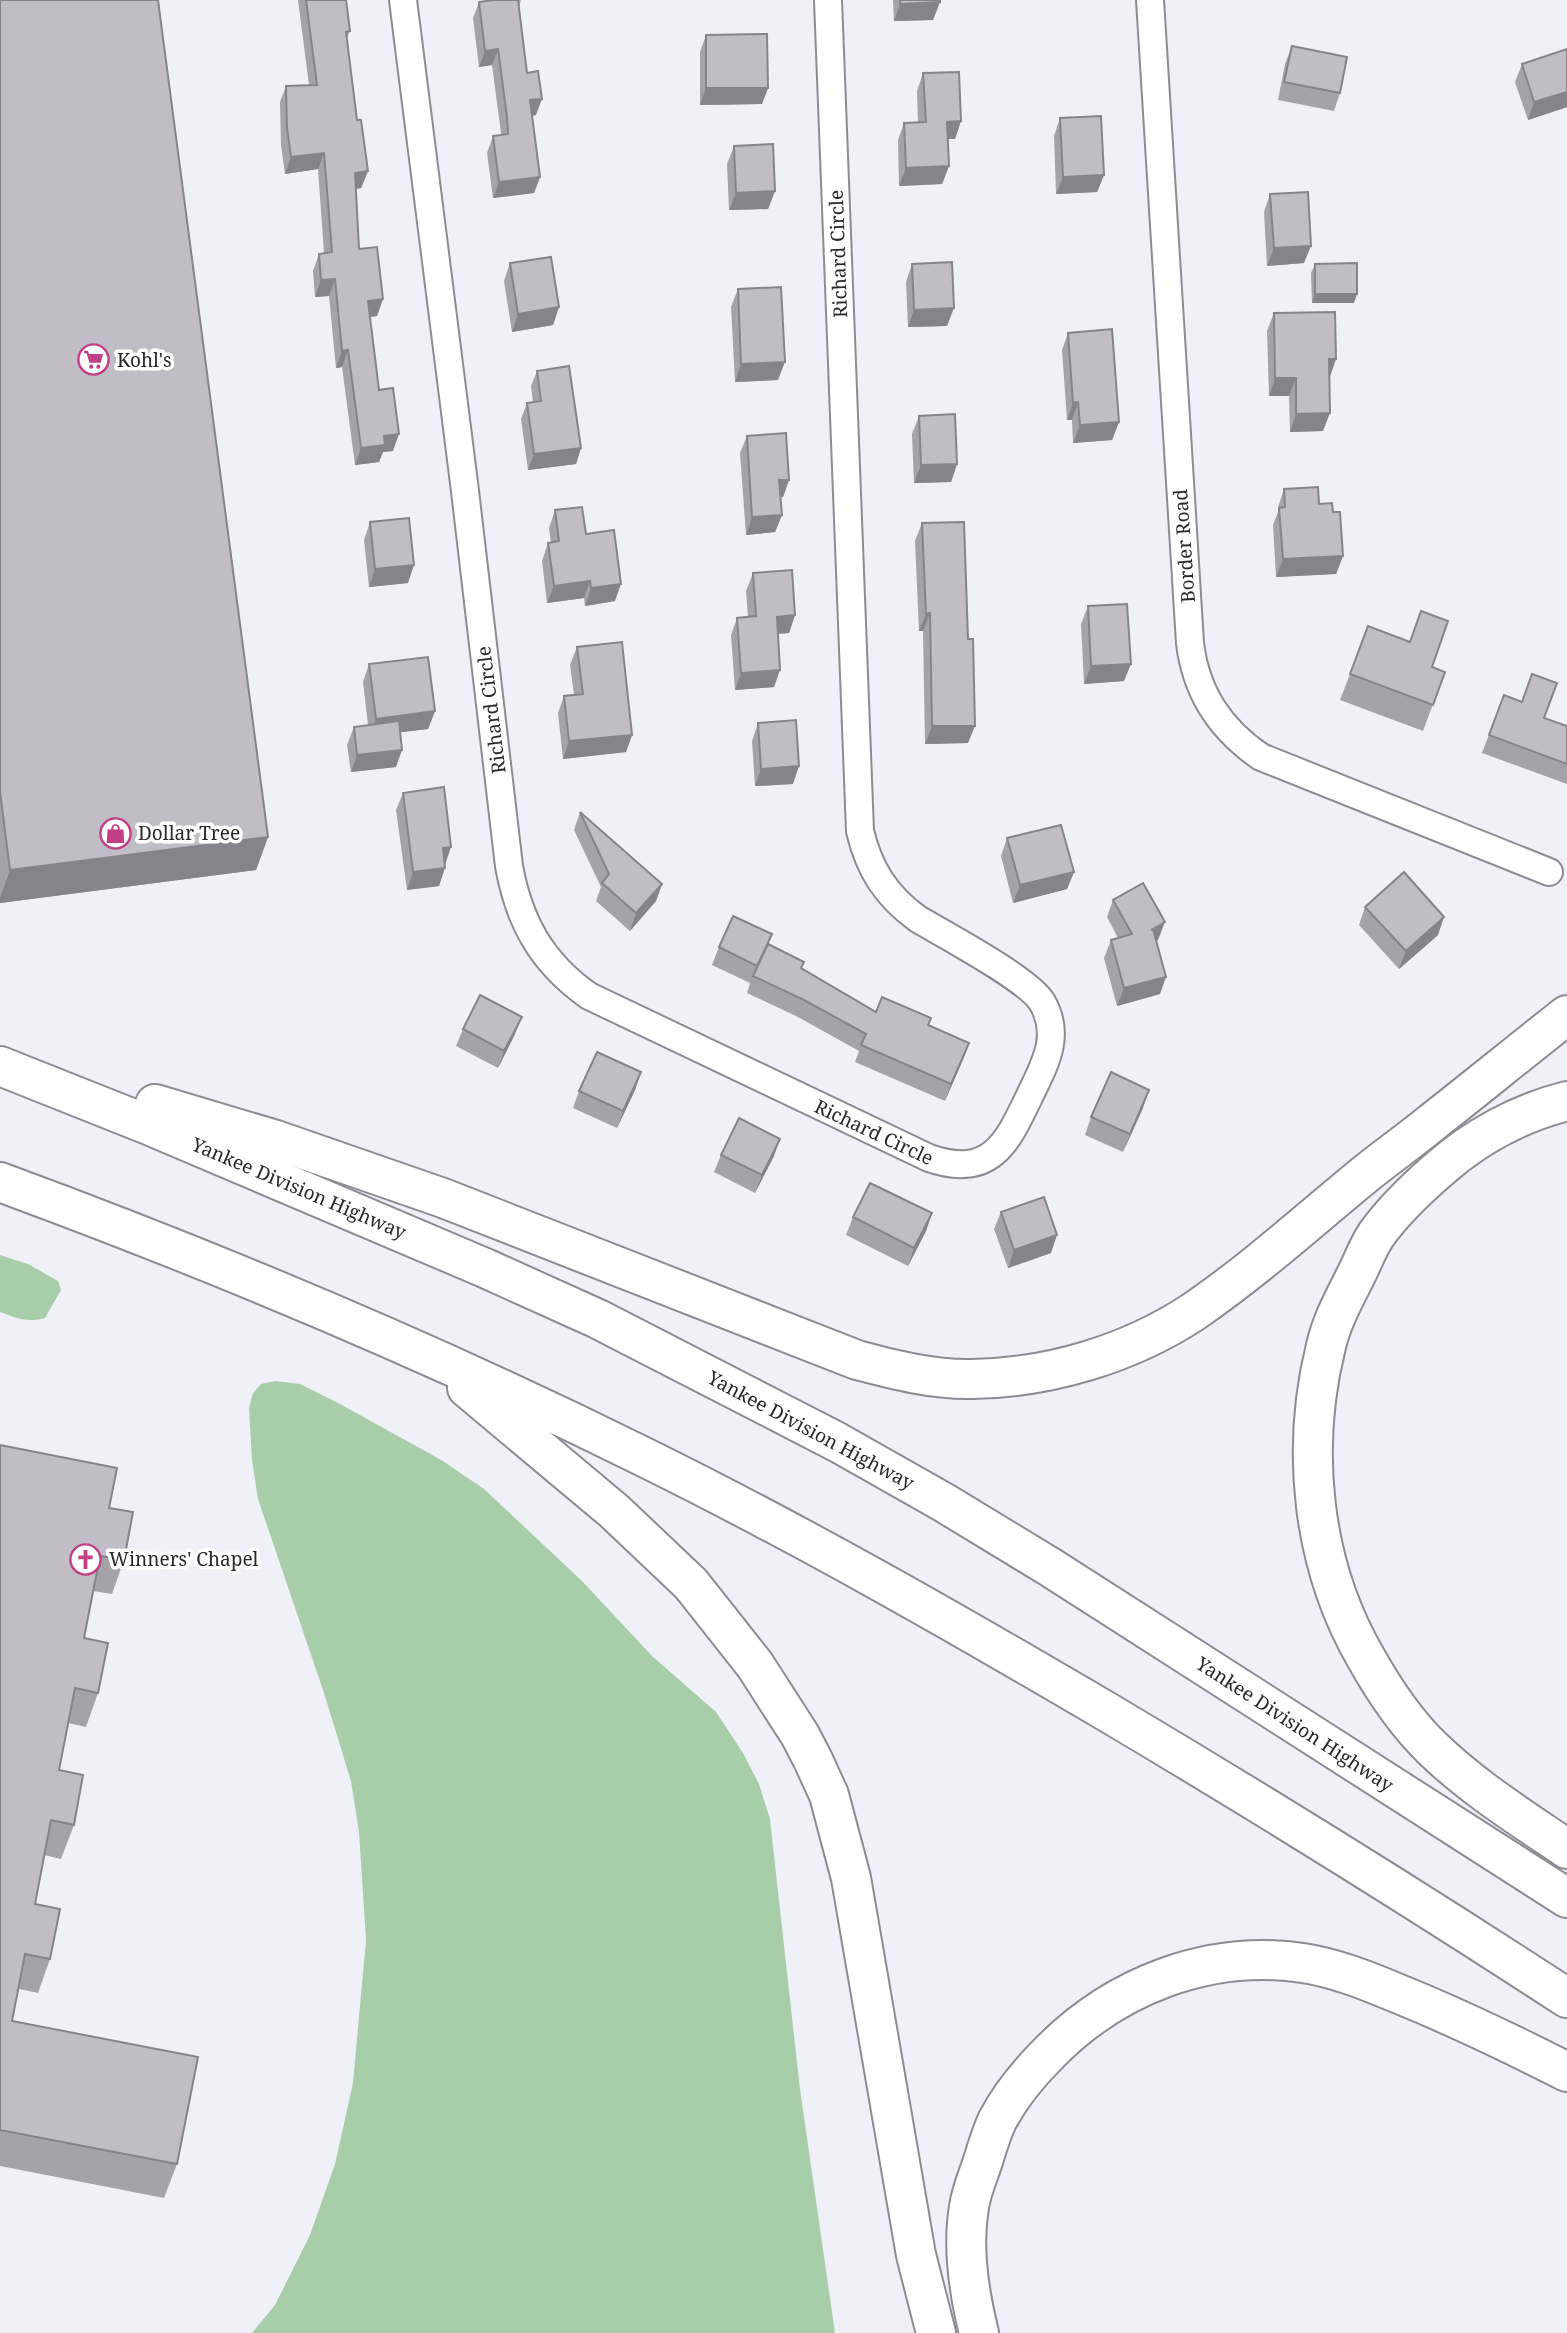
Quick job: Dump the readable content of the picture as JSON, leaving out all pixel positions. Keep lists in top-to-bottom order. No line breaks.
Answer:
{"streets":{"highway":["Yankee Division Highway"],"street":["Richard Circle","Border Road"]},"places":{"supermarket":["Kohl's"],"shop":["Dollar Tree"],"church":["Winners' Chapel"]}}
